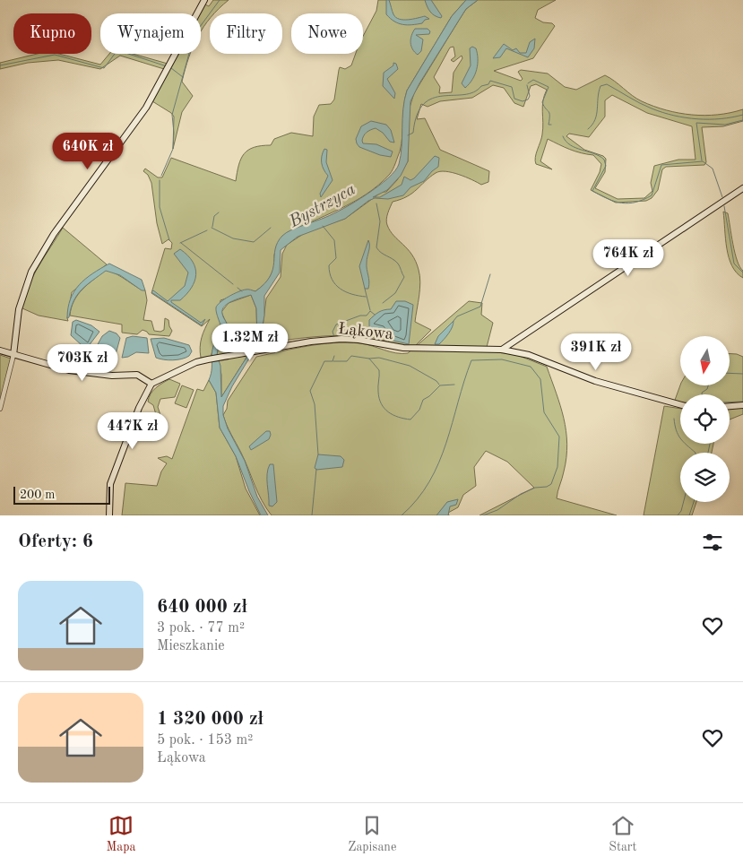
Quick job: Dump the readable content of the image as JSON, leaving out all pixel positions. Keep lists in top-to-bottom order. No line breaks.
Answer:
{"streets":{"street":["Łąkowa"]},"water":["Bystrzyca"],"scale_bar":"200 m","north":"bottom","page":{"chip":["Kupno","Wynajem","Filtry","Nowe"],"price":["640K zł","764K zł","1.32M zł","391K zł","703K zł","447K zł"],"scale":"200 m","heading":"Oferty: 6","list":[{"name":"640 000 zł","note":"3 pok. · 77 m² · Mieszkanie"},{"name":"1 320 000 zł","note":"5 pok. · 153 m² · Łąkowa"}],"tabs":["Mapa","Zapisane","Start"]}}
